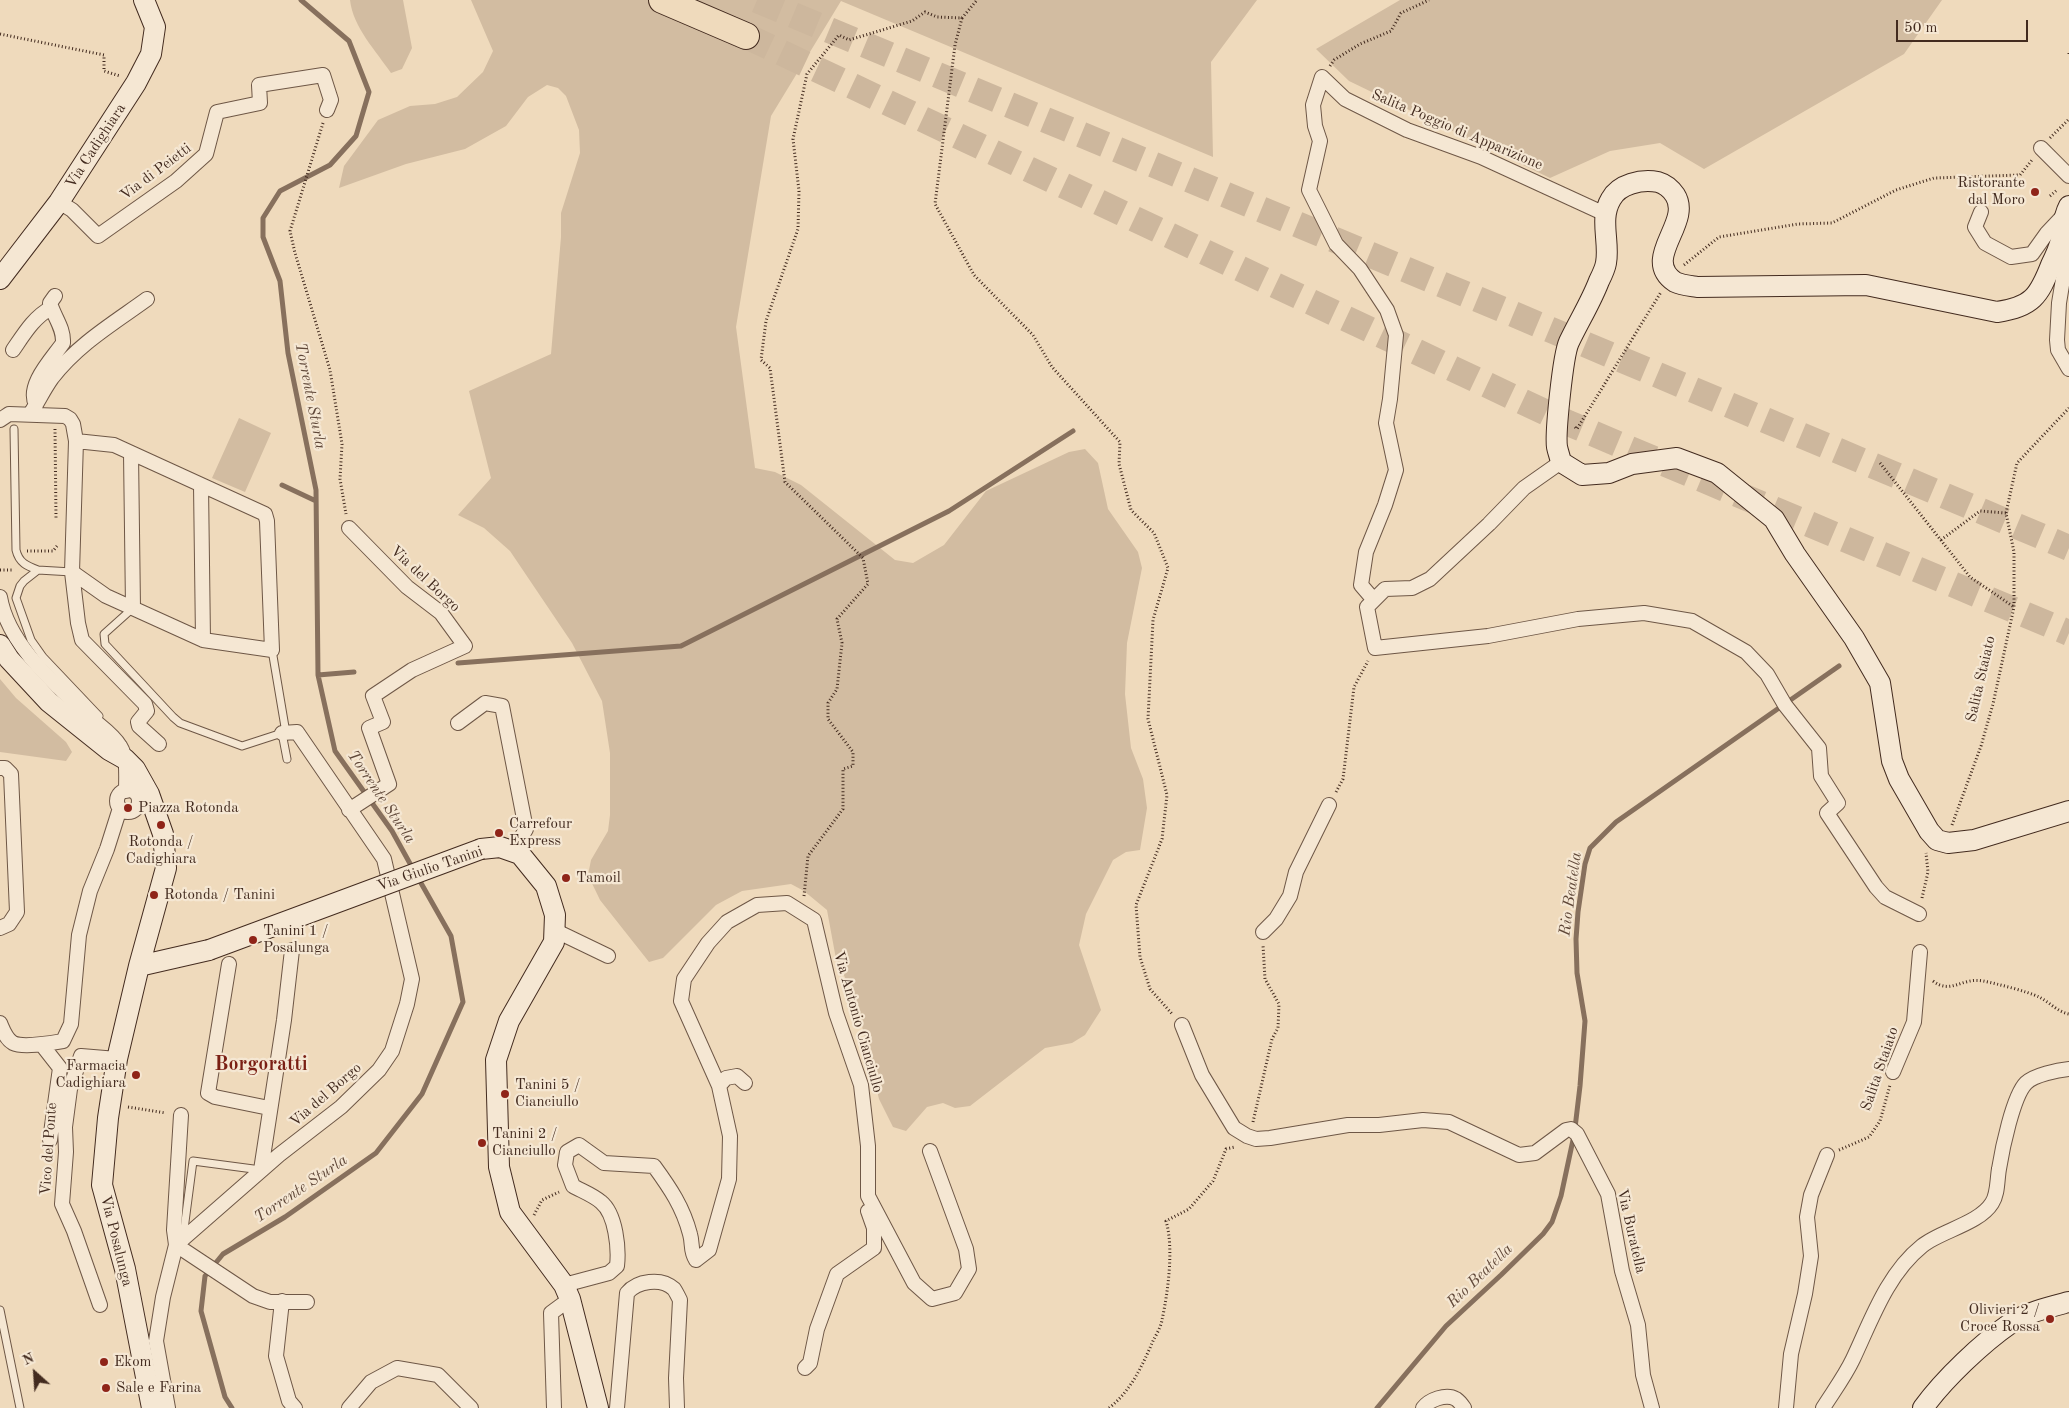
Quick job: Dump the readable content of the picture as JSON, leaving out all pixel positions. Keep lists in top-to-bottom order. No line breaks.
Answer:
{"streets":{"main road":["Via Cadighiara","Via Giulio Tanini","Via Posalunga"],"street":["Salita Poggio di Apparizione","Via di Peietti","Via del Borgo","Salita Staiato","Via Antonio Cianciullo","Vico del Ponte","Via Buratella"]},"crossings":[["Via Cadighiara","Via di Peietti"],["Via Giulio Tanini","Via Posalunga"],["Vico del Ponte","Via Posalunga"]],"districts":["Borgoratti"],"water":["Torrente Sturla","Rio Beatella"],"places":["Ristorante dal Moro","Piazza Rotonda","Rotonda / Cadighiara","Carrefour Express","Tamoil","Rotonda / Tanini","Tanini 1 / Posalunga","Farmacia Cadighiara","Tanini 5 / Cianciullo","Tanini 2 / Cianciullo","Olivieri 2 / Croce Rossa","Ekom","Sale e Farina"],"scale_bar":"50 m","north":"top left"}
